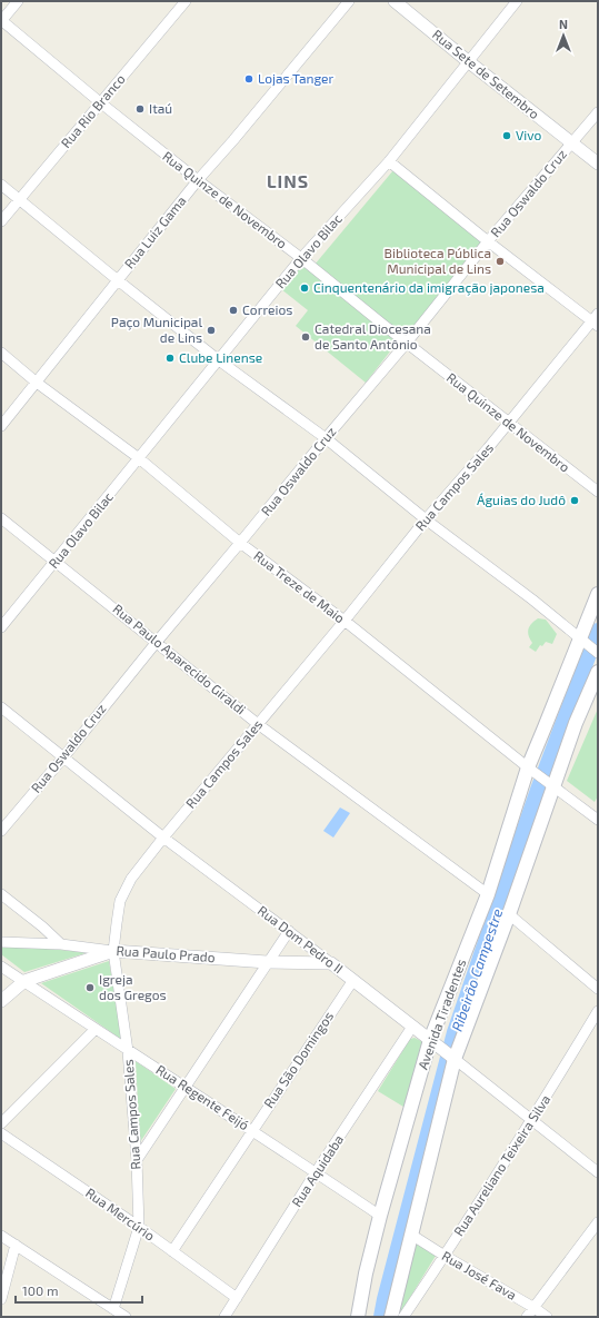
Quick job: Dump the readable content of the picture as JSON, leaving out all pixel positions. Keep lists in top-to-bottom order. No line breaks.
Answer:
{"streets":{"main road":["Avenida Tiradentes"],"street":["Rua Sete de Setembro","Rua Rio Branco","Rua Oswaldo Cruz","Rua Quinze de Novembro","Rua Luiz Gama","Rua Olavo Bilac","Rua Campos Sales","Rua Treze de Maio","Rua Paulo Aparecido Giraldi","Rua Dom Pedro II","Rua Paulo Prado","Rua São Domingos","Rua Regente Feijó","Rua Aureliano Teixeira Silva","Rua Aquidaba","Rua Mercúrio","Rua José Fava"]},"crossings":[["Rua Sete de Setembro","Rua Oswaldo Cruz"],["Rua Sete de Setembro","Rua Olavo Bilac"],["Rua Rio Branco","Rua Quinze de Novembro"],["Rua Oswaldo Cruz","Rua Quinze de Novembro"],["Rua Oswaldo Cruz","Rua Treze de Maio"],["Rua Oswaldo Cruz","Rua Paulo Aparecido Giraldi"],["Rua Oswaldo Cruz","Rua Dom Pedro II"],["Rua Quinze de Novembro","Rua Luiz Gama"],["Rua Quinze de Novembro","Rua Olavo Bilac"],["Rua Quinze de Novembro","Rua Campos Sales"],["Rua Luiz Gama","Rua Treze de Maio"],["Rua Olavo Bilac","Rua Treze de Maio"],["Rua Olavo Bilac","Rua Paulo Aparecido Giraldi"],["Rua Campos Sales","Rua Treze de Maio"],["Rua Campos Sales","Rua Paulo Aparecido Giraldi"],["Rua Campos Sales","Rua Dom Pedro II"],["Rua Campos Sales","Rua Paulo Prado"],["Rua Campos Sales","Rua Regente Feijó"],["Rua Campos Sales","Rua Mercúrio"],["Rua Treze de Maio","Avenida Tiradentes"],["Rua Paulo Aparecido Giraldi","Avenida Tiradentes"],["Rua Dom Pedro II","Rua Paulo Prado"],["Rua Dom Pedro II","Avenida Tiradentes"],["Rua Dom Pedro II","Rua São Domingos"],["Rua Dom Pedro II","Rua Aureliano Teixeira Silva"],["Rua Dom Pedro II","Rua Aquidaba"],["Avenida Tiradentes","Rua Regente Feijó"],["Avenida Tiradentes","Rua José Fava"],["Rua São Domingos","Rua Regente Feijó"],["Rua São Domingos","Rua Mercúrio"],["Rua Regente Feijó","Rua Aquidaba"],["Rua Aureliano Teixeira Silva","Rua José Fava"],["Rua Aquidaba","Rua Mercúrio"]],"districts":["LINS"],"water":["Ribeirão Campestre"],"places":["Lojas Tanger","Itaú","Vivo","Biblioteca Pública Municipal de Lins","Cinquentenário da imigração japonesa","Correios","Paço Municipal de Lins","Catedral Diocesana de Santo Antônio","Clube Linense","Águias do Judô","Igreja dos Gregos"],"scale_bar":"100 m","north":"top"}
